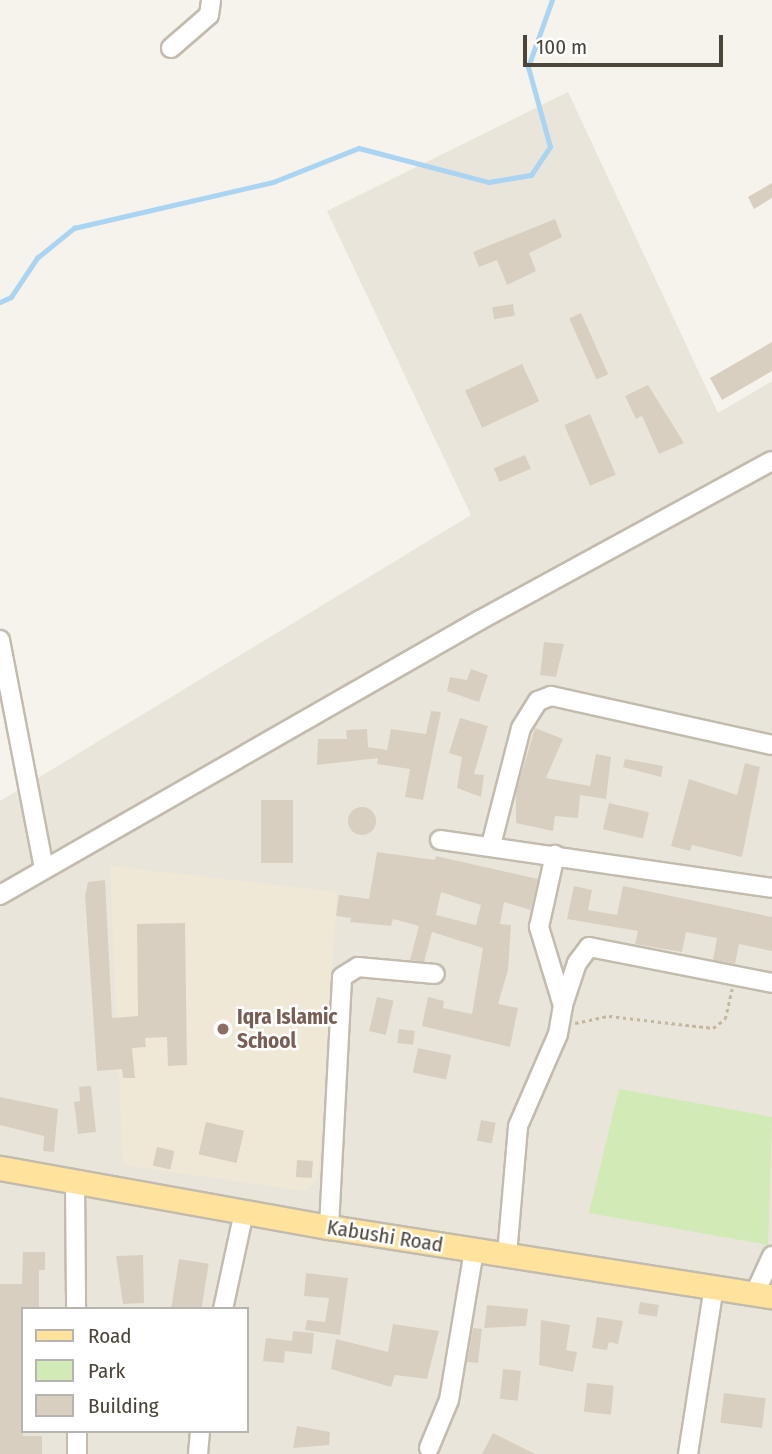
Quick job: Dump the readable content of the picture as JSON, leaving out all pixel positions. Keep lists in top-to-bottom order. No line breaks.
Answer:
{"streets":{"main road":["Kabushi Road"]},"places":["Iqra Islamic School"],"legend":["Road","Park","Building"],"scale_bar":"100 m"}
